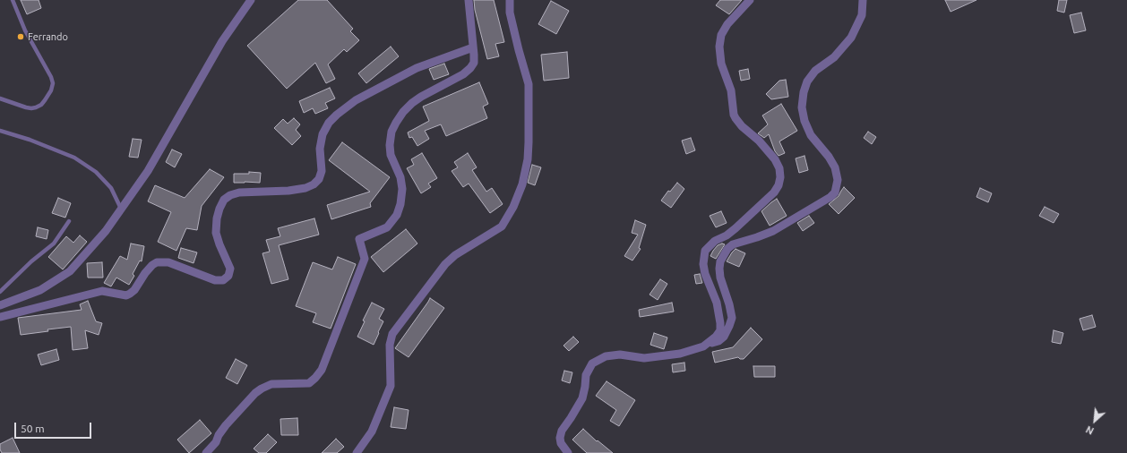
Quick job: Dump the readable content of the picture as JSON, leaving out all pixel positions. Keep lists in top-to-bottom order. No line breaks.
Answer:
{"places":["Ferrando"],"scale_bar":"50 m","north":"bottom left"}
